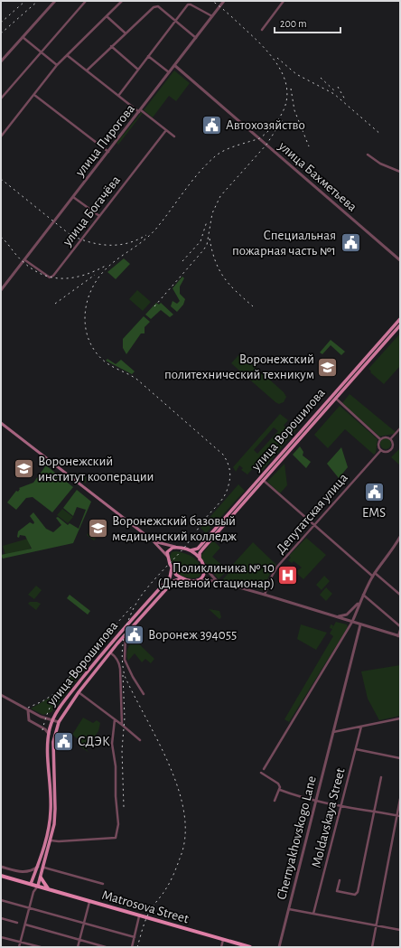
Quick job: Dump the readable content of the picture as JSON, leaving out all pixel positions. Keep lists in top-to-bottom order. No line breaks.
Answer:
{"streets":{"highway":["Matrosova Street"],"main road":["улица Ворошилова"],"street":["улица Пирогова","улица Бахметьева","улица Богачёва","Депутатская улица","Moldavskaya Street","Chernyakhovskogo Lane"]},"crossings":[["улица Пирогова","улица Бахметьева"],["улица Пирогова","улица Богачёва"],["улица Ворошилова","Matrosova Street"]],"places":{"public building":["Автохозяйство","Специальная пожарная часть №1","EMS","Воронеж 394055","СДЭК"],"school or university":["Воронежский политехнический техникум","Воронежский институт кооперации","Воронежский базовый медицинский колледж"],"hospital":["Поликлиника № 10 (Дневной стационар)"]},"scale_bar":"200 m"}
